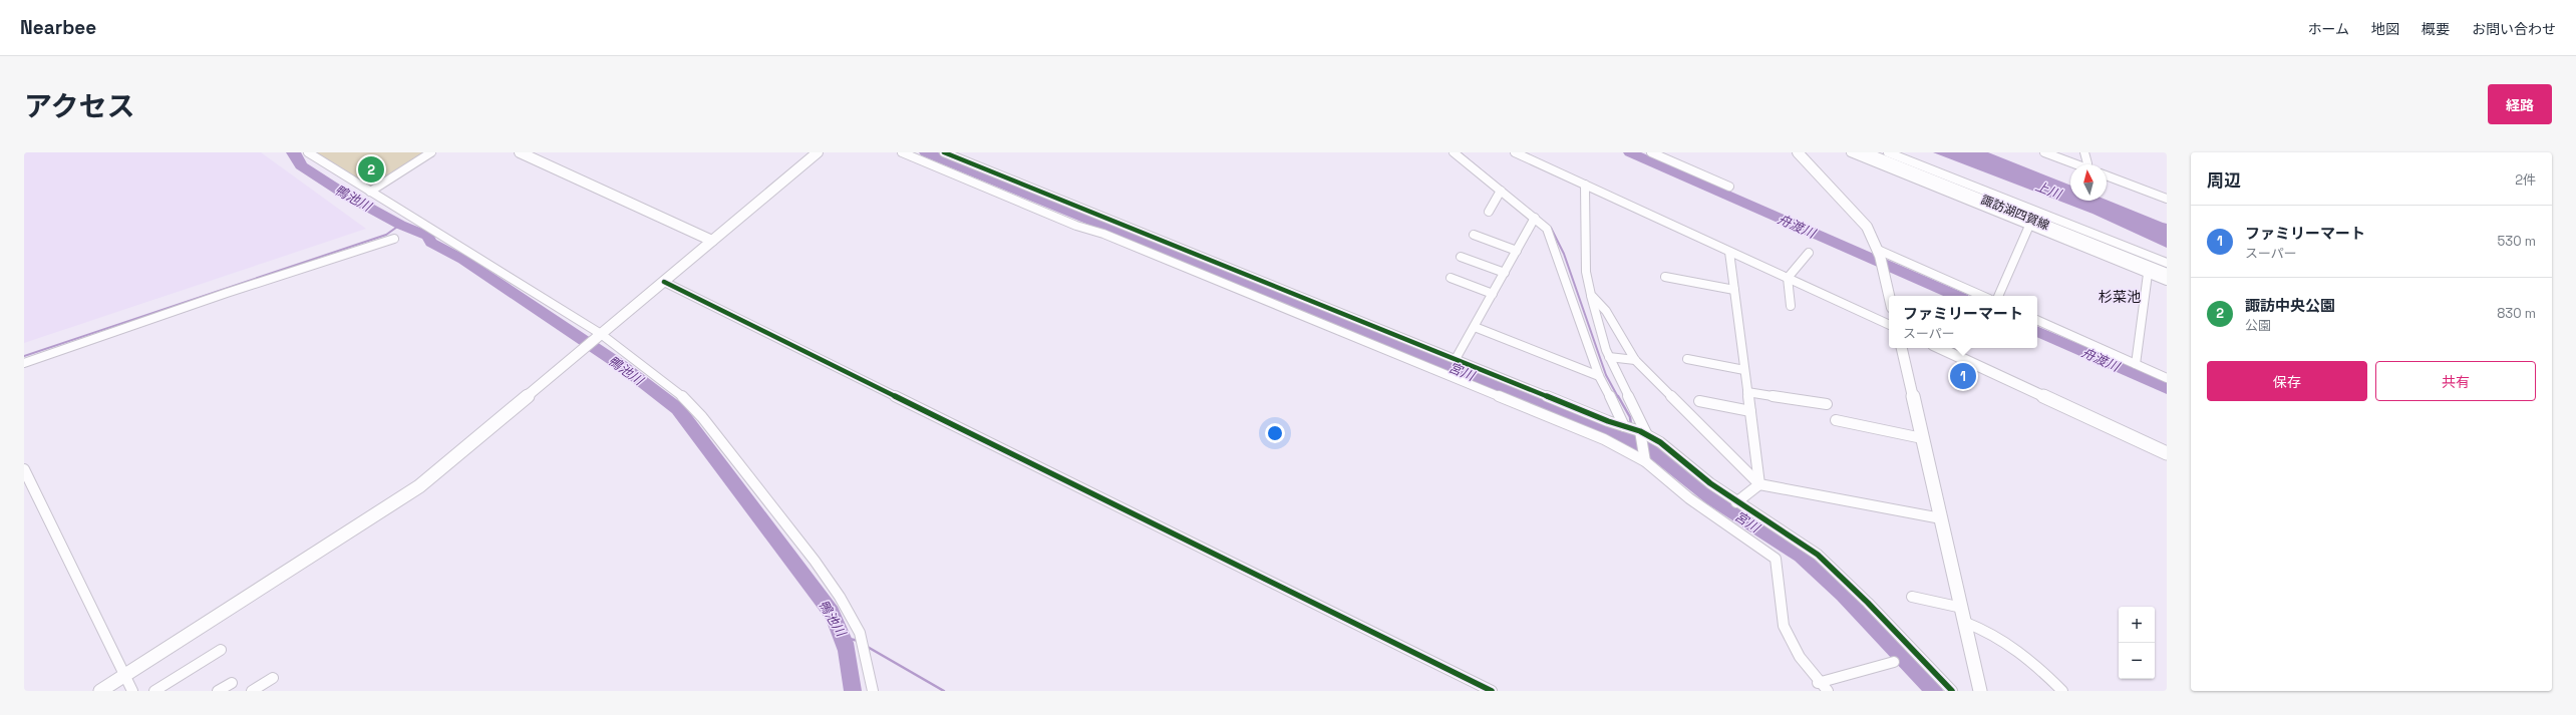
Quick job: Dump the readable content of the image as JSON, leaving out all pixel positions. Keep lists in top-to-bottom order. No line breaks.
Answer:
{"streets":{"street":["諏訪湖四賀線"]},"districts":["杉菜池"],"water":["上川","鴨池川","舟渡川","宮川"],"north":"top","page":{"header":"Nearbee","nav":["ホーム","地図","概要","お問い合わせ"],"title":"アクセス","buttons":["経路",["保存","共有"]],"heading":["周辺","2件"],"pins":["2","1"],"list":[{"mark":"1","name":"ファミリーマート","note":"スーパー","value":"530 m"},{"mark":"2","name":"諏訪中央公園","note":"公園","value":"830 m"}],"popup":["ファミリーマート","スーパー"],"map_buttons":["+","−"]}}
